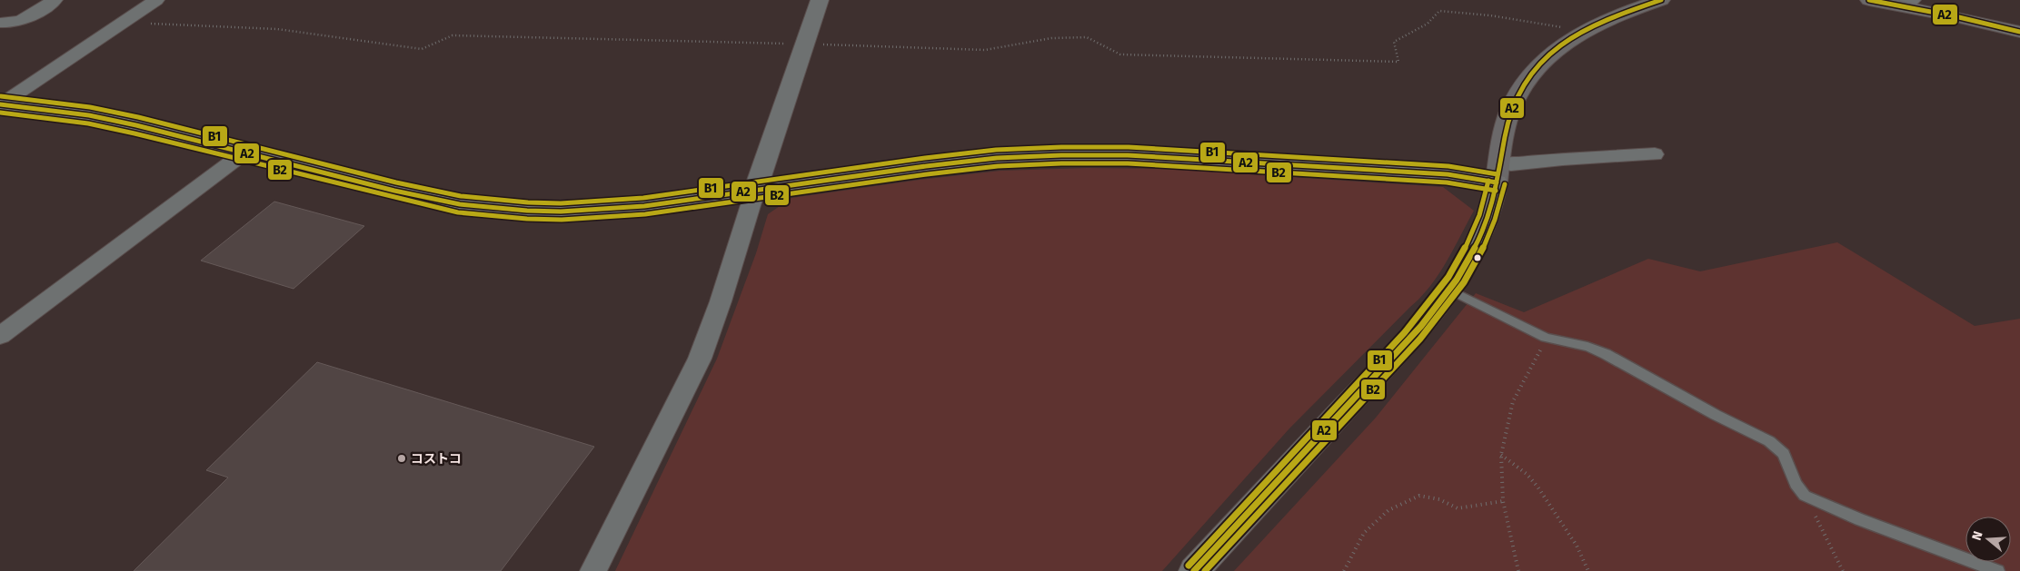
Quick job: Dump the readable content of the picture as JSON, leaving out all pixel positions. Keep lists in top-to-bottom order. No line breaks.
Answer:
{"places":["コストコ"],"lines":["transit line A2","transit line B1","transit line B2"],"north":"left"}
